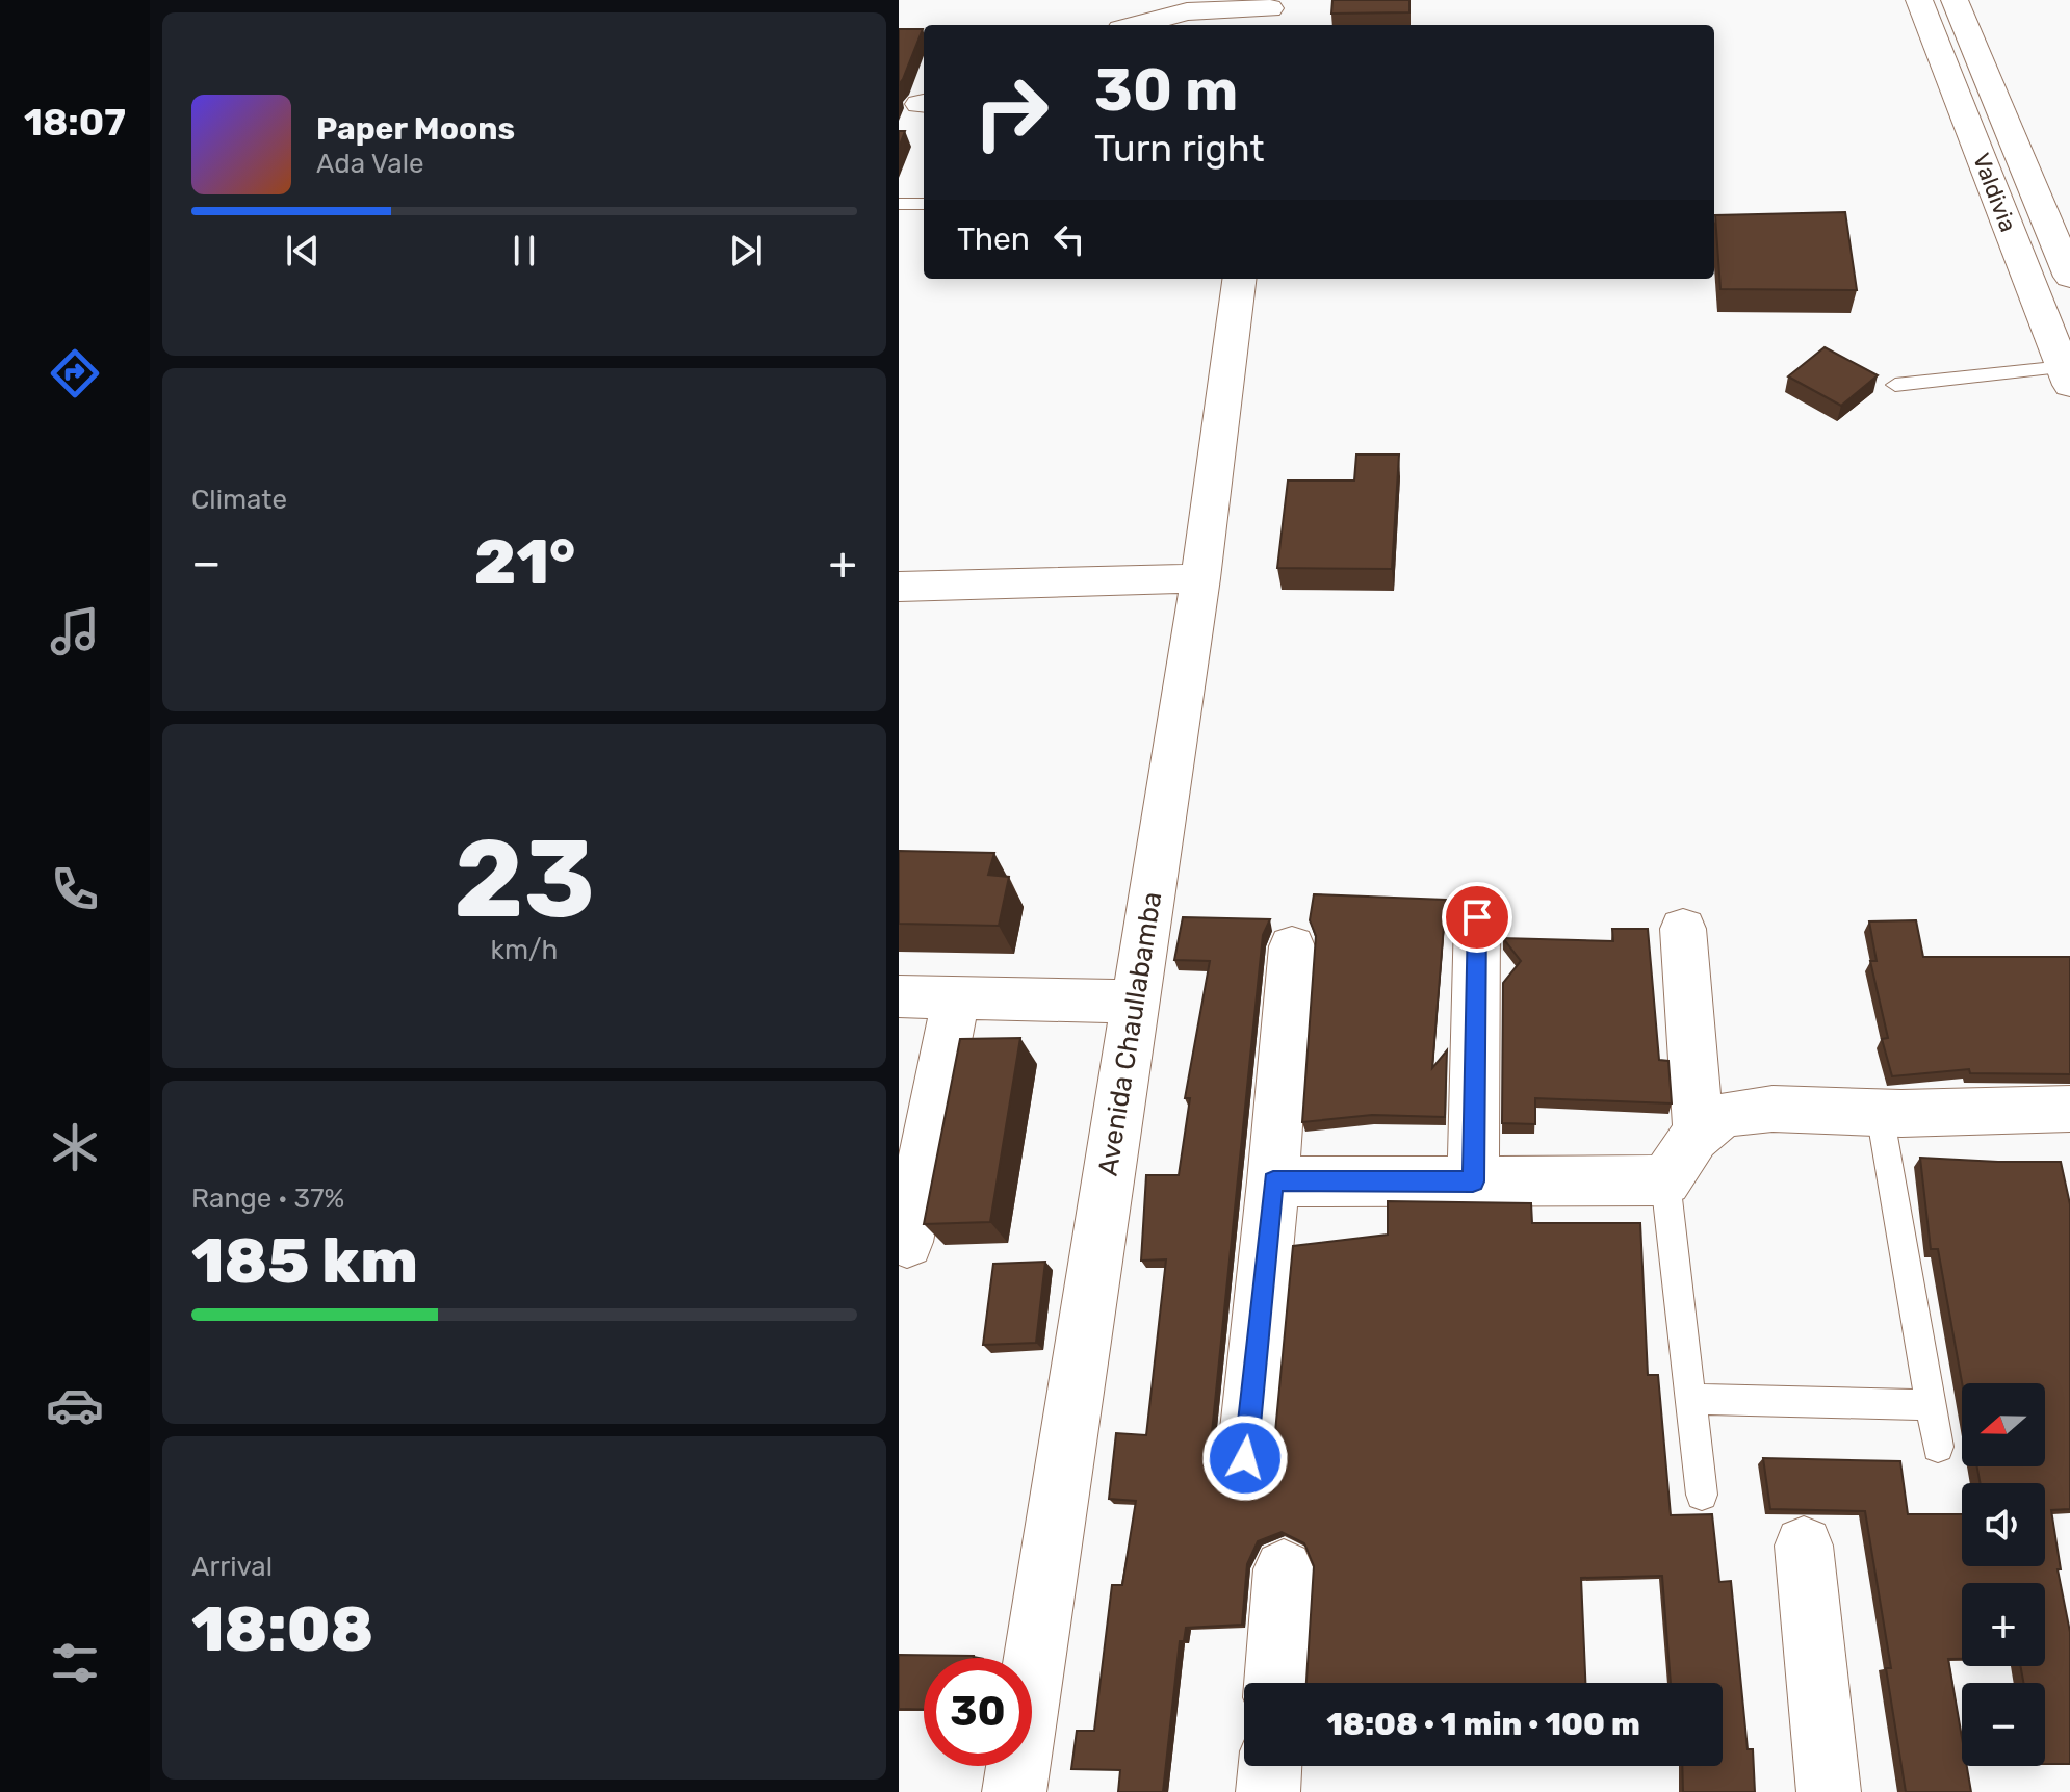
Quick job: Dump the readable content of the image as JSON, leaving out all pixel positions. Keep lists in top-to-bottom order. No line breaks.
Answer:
{"streets":{"street":["Valdivia","Avenida Chaullabamba"]},"north":"left","page":{"tabs":"18:07","turn":["30 m","Turn right"],"song":["Paper Moons","Ada Vale"],"then":"Then","tile":["Climate",["23","km/h"],["Range · 37%","185 km"],["Arrival","18:08"]],"heat":["−","21°","+"],"map_buttons":["+","−"],"limit":"30","trip":"18:08 · 1 min · 100 m"}}
